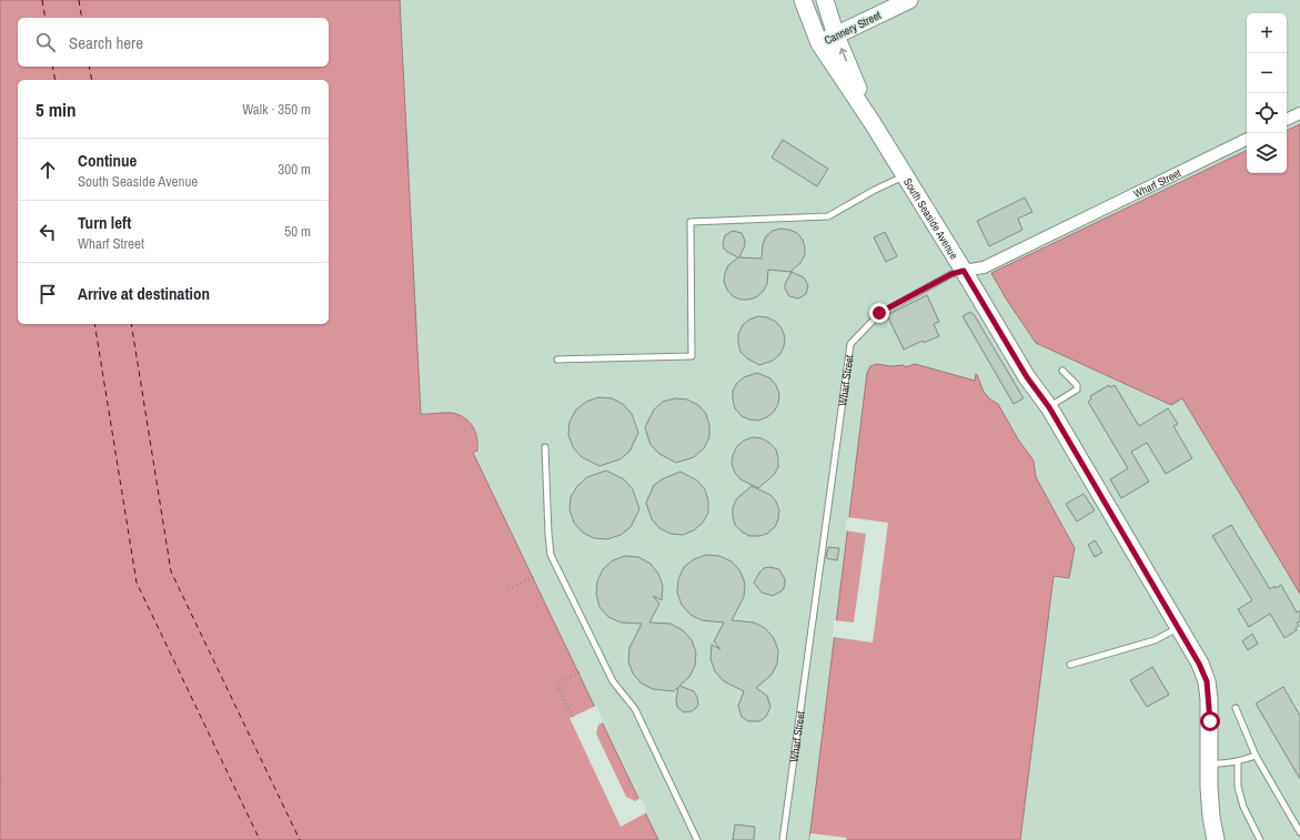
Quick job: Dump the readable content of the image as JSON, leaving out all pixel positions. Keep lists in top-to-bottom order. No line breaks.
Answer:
{"streets":{"street":["Cannery Street","Wharf Street","South Seaside Avenue"]},"crossings":[["Cannery Street","South Seaside Avenue"],["Wharf Street","South Seaside Avenue"]],"page":{"map_buttons":["+","−"],"search":"Search here","heading":["5 min","Walk · 350 m"],"list":[["Continue","South Seaside Avenue","300 m"],["Turn left","Wharf Street","50 m"],"Arrive at destination"]}}
